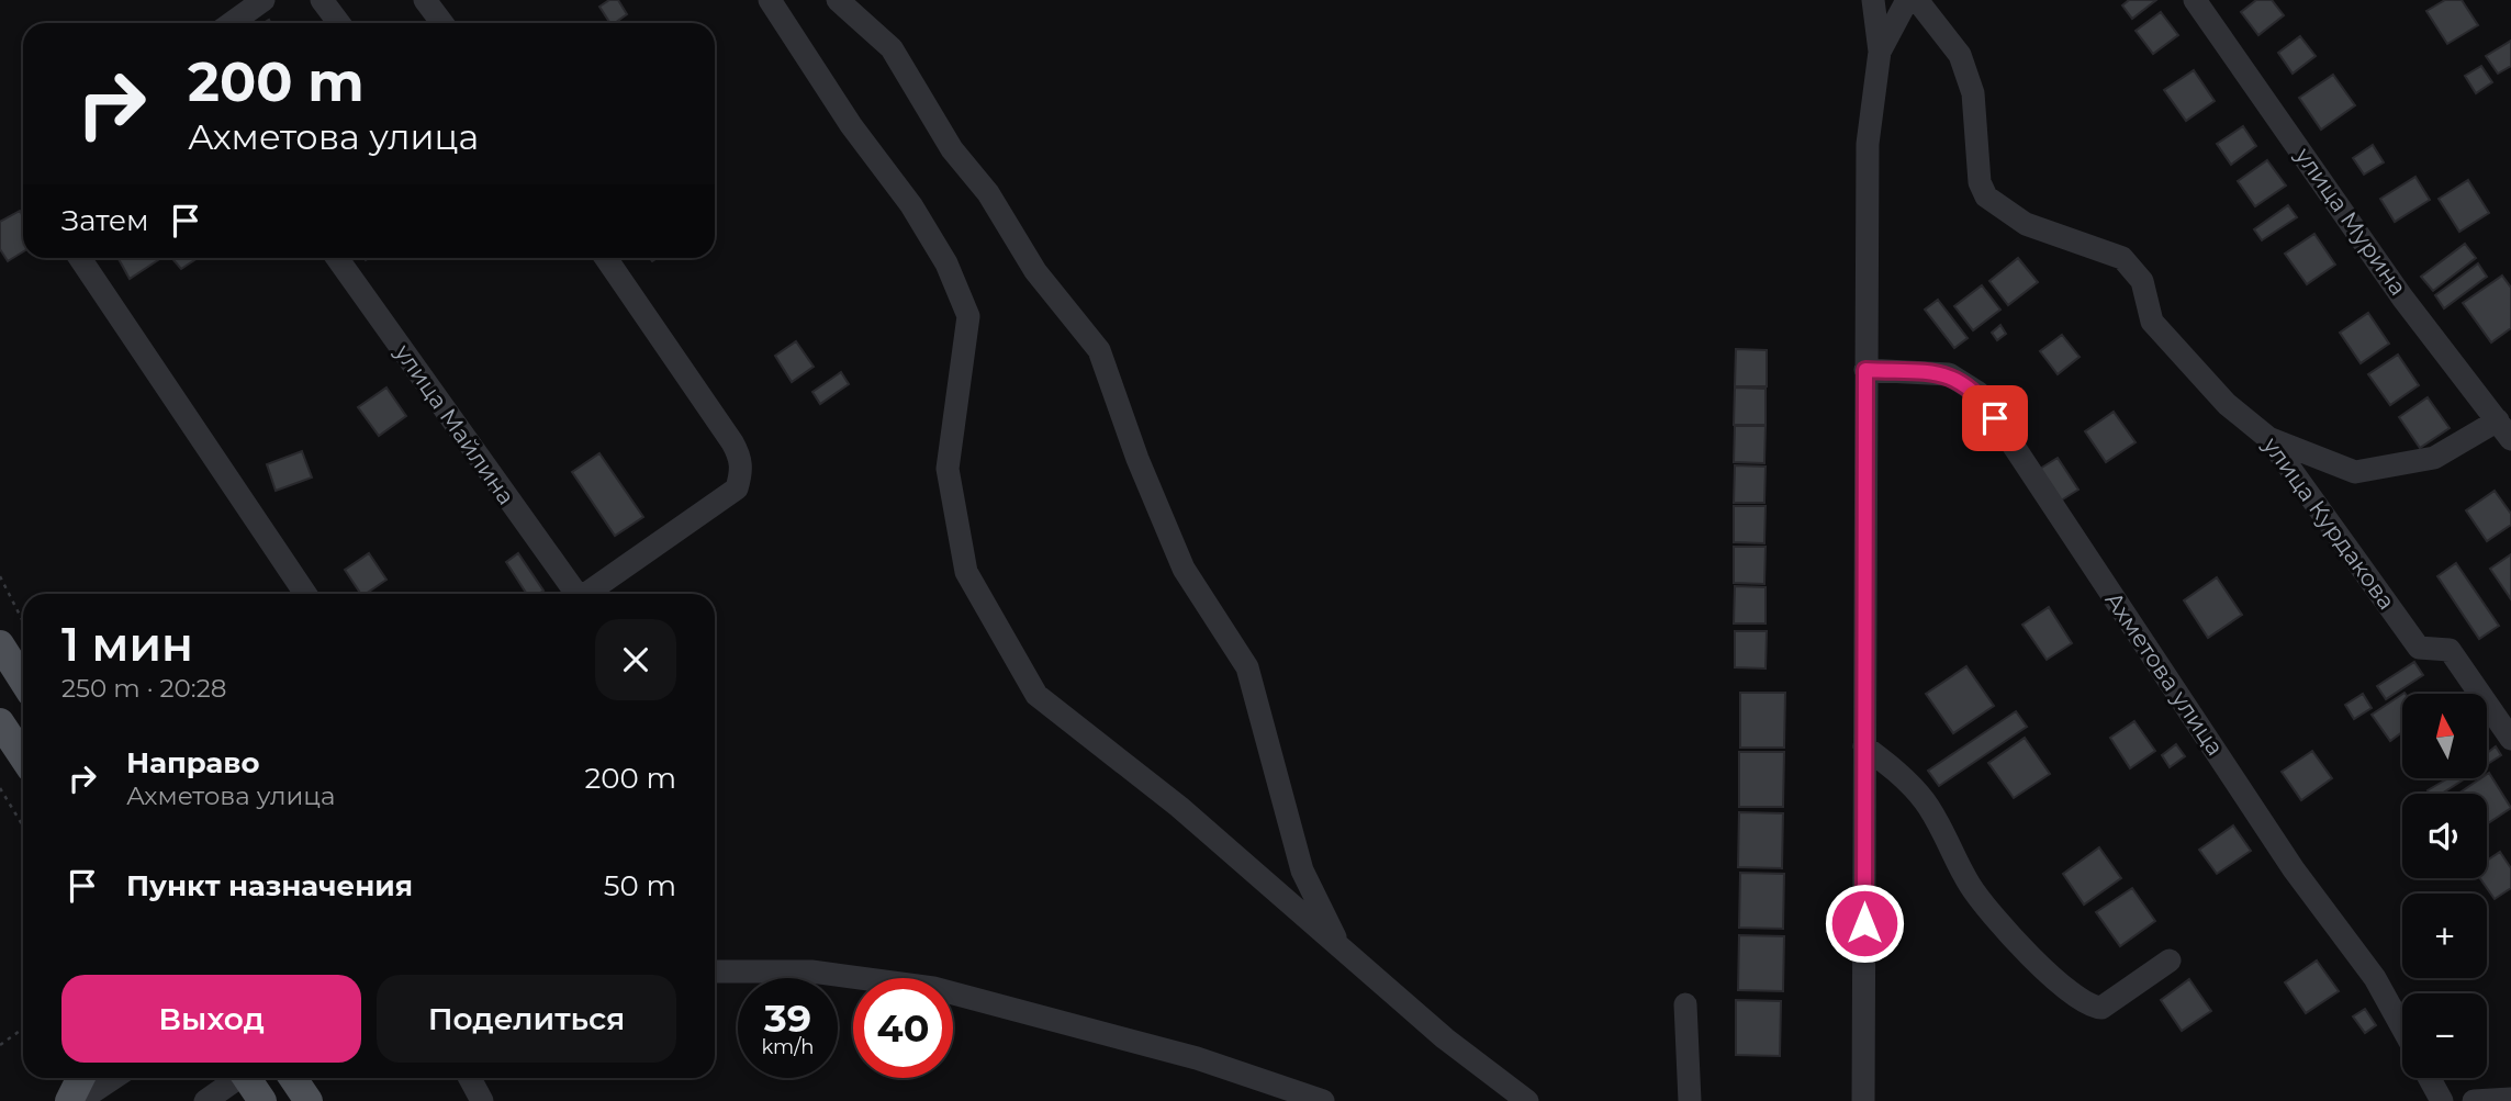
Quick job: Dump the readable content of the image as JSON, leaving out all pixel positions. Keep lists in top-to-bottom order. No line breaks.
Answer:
{"streets":{"street":["улица Мурина","улица Майлина","улица Курдакова","Ахметова улица"]},"north":"top","page":{"turn":["200 m","Ахметова улица"],"then":"Затем","heading":["1 мин","250 m · 20:28"],"map_buttons":["+","−"],"list":[{"name":"Направо","note":"Ахметова улица","value":"200 m"},{"name":"Пункт назначения","value":"50 m"}],"buttons":["Выход","Поделиться"],"speed":"39 km/h","limit":"40"}}
